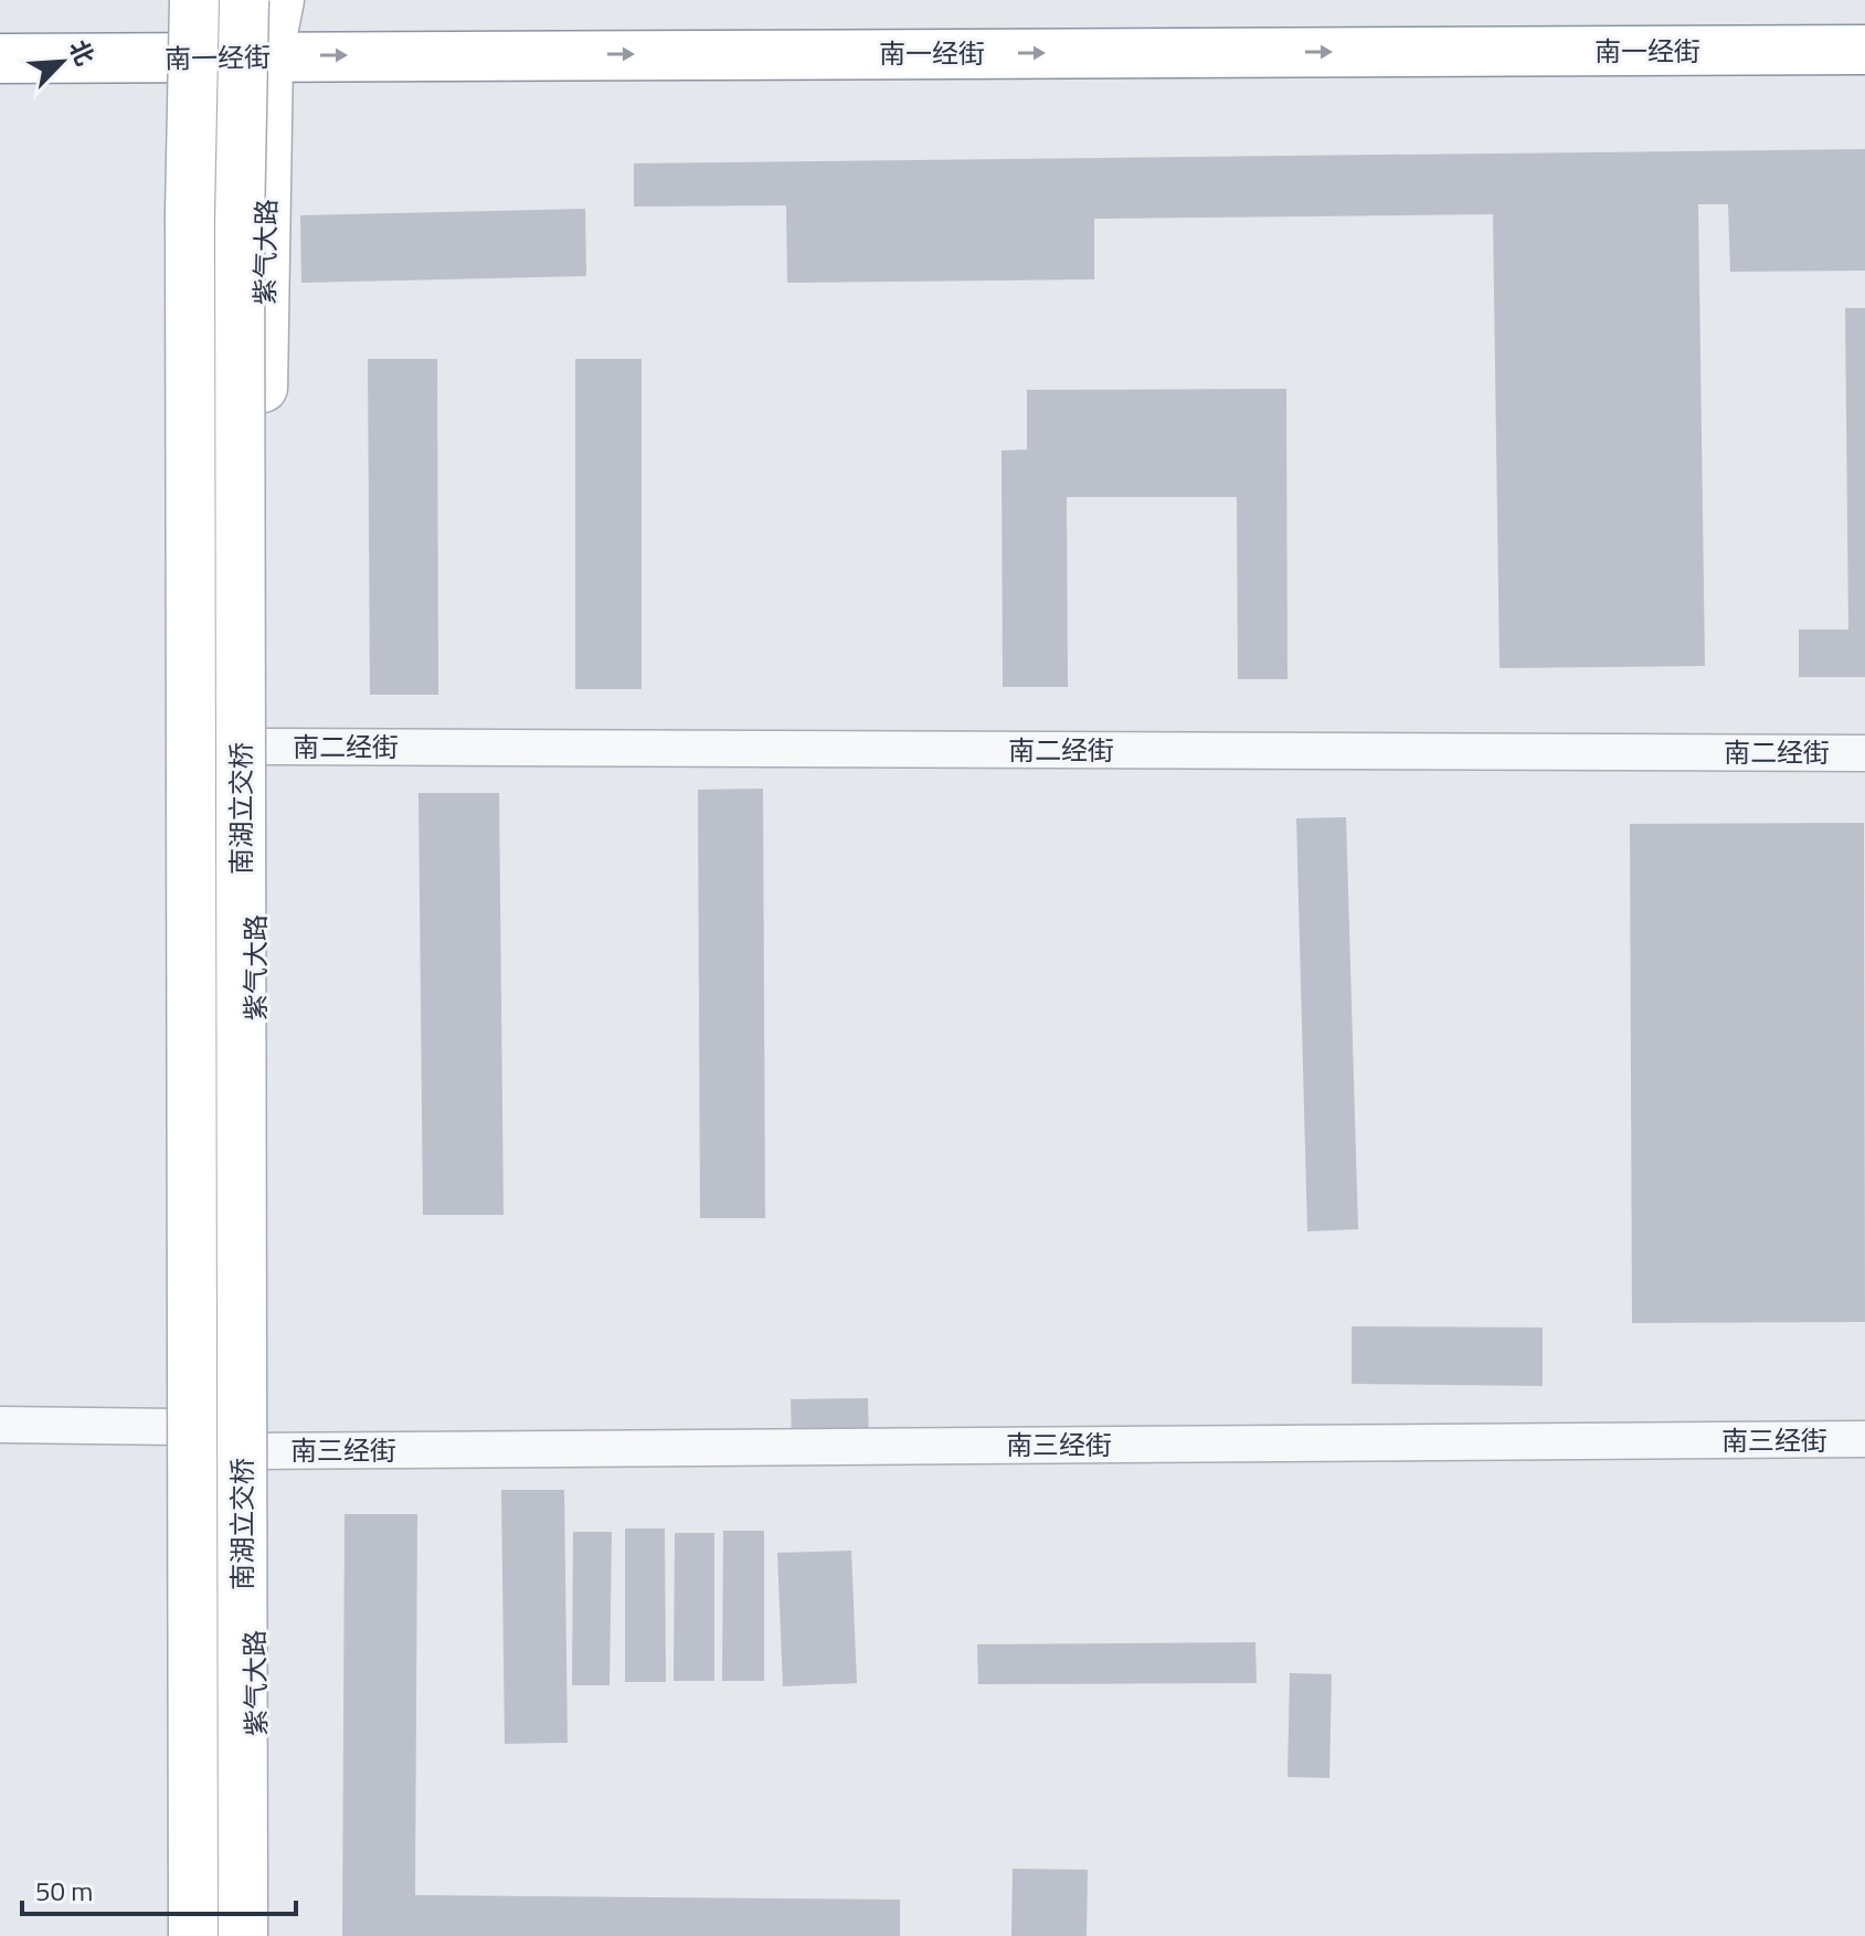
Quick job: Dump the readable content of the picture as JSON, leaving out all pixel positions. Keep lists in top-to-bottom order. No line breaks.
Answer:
{"streets":{"main road":["南一经街","紫气大路","南湖立交桥"],"street":["南二经街","南三经街"]},"crossings":[["南一经街","紫气大路"],["紫气大路","南二经街"],["紫气大路","南三经街"]],"one_way":["南一经街"],"scale_bar":"50 m","north":"top right"}
